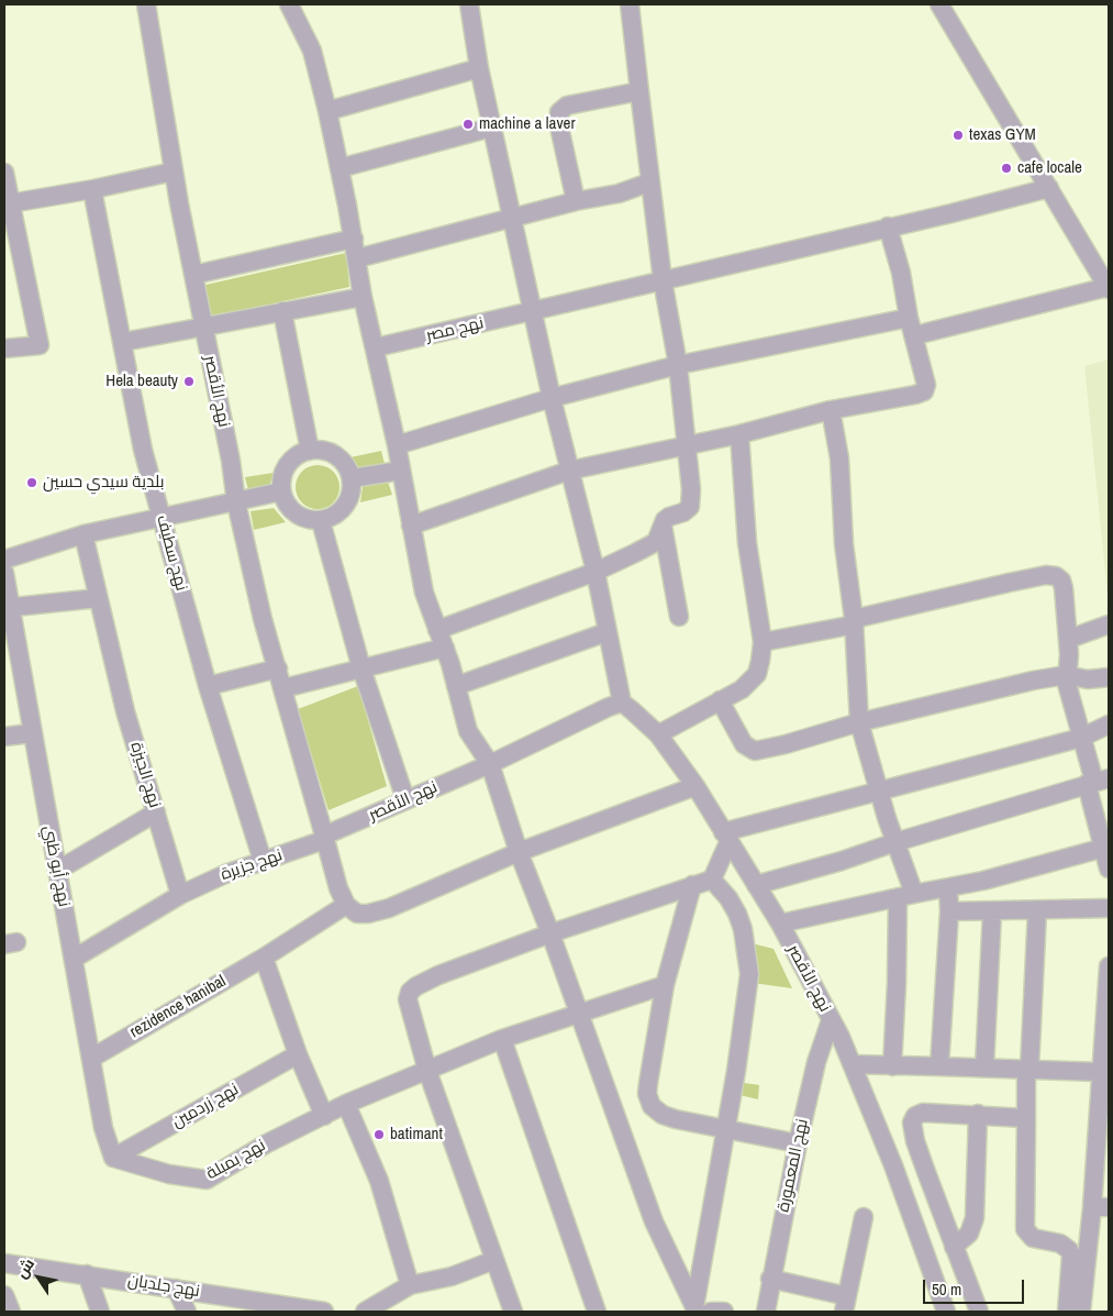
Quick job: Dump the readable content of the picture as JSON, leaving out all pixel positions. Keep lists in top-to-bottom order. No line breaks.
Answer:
{"streets":{"street":["نهج مصر","نهج الأقصر","نهج سطيف","نهج الجيزة","نهج جزيرة","نهج أبو ظبي","rezidence hanibal","نهج زردمين","نهج بمبلة","نهج المعمورة","نهج جلديان"]},"crossings":[["نهج الأقصر","نهج جزيرة"],["نهج الأقصر","نهج المعمورة"],["نهج سطيف","نهج جزيرة"],["نهج الجيزة","نهج جزيرة"],["نهج أبو ظبي","rezidence hanibal"],["نهج أبو ظبي","نهج زردمين"],["نهج أبو ظبي","نهج بمبلة"],["نهج زردمين","نهج بمبلة"]],"places":["machine a laver","texas GYM","cafe locale","Hela beauty","بلدية سيدي حسين","batimant"],"scale_bar":"50 m","north":"top left"}
